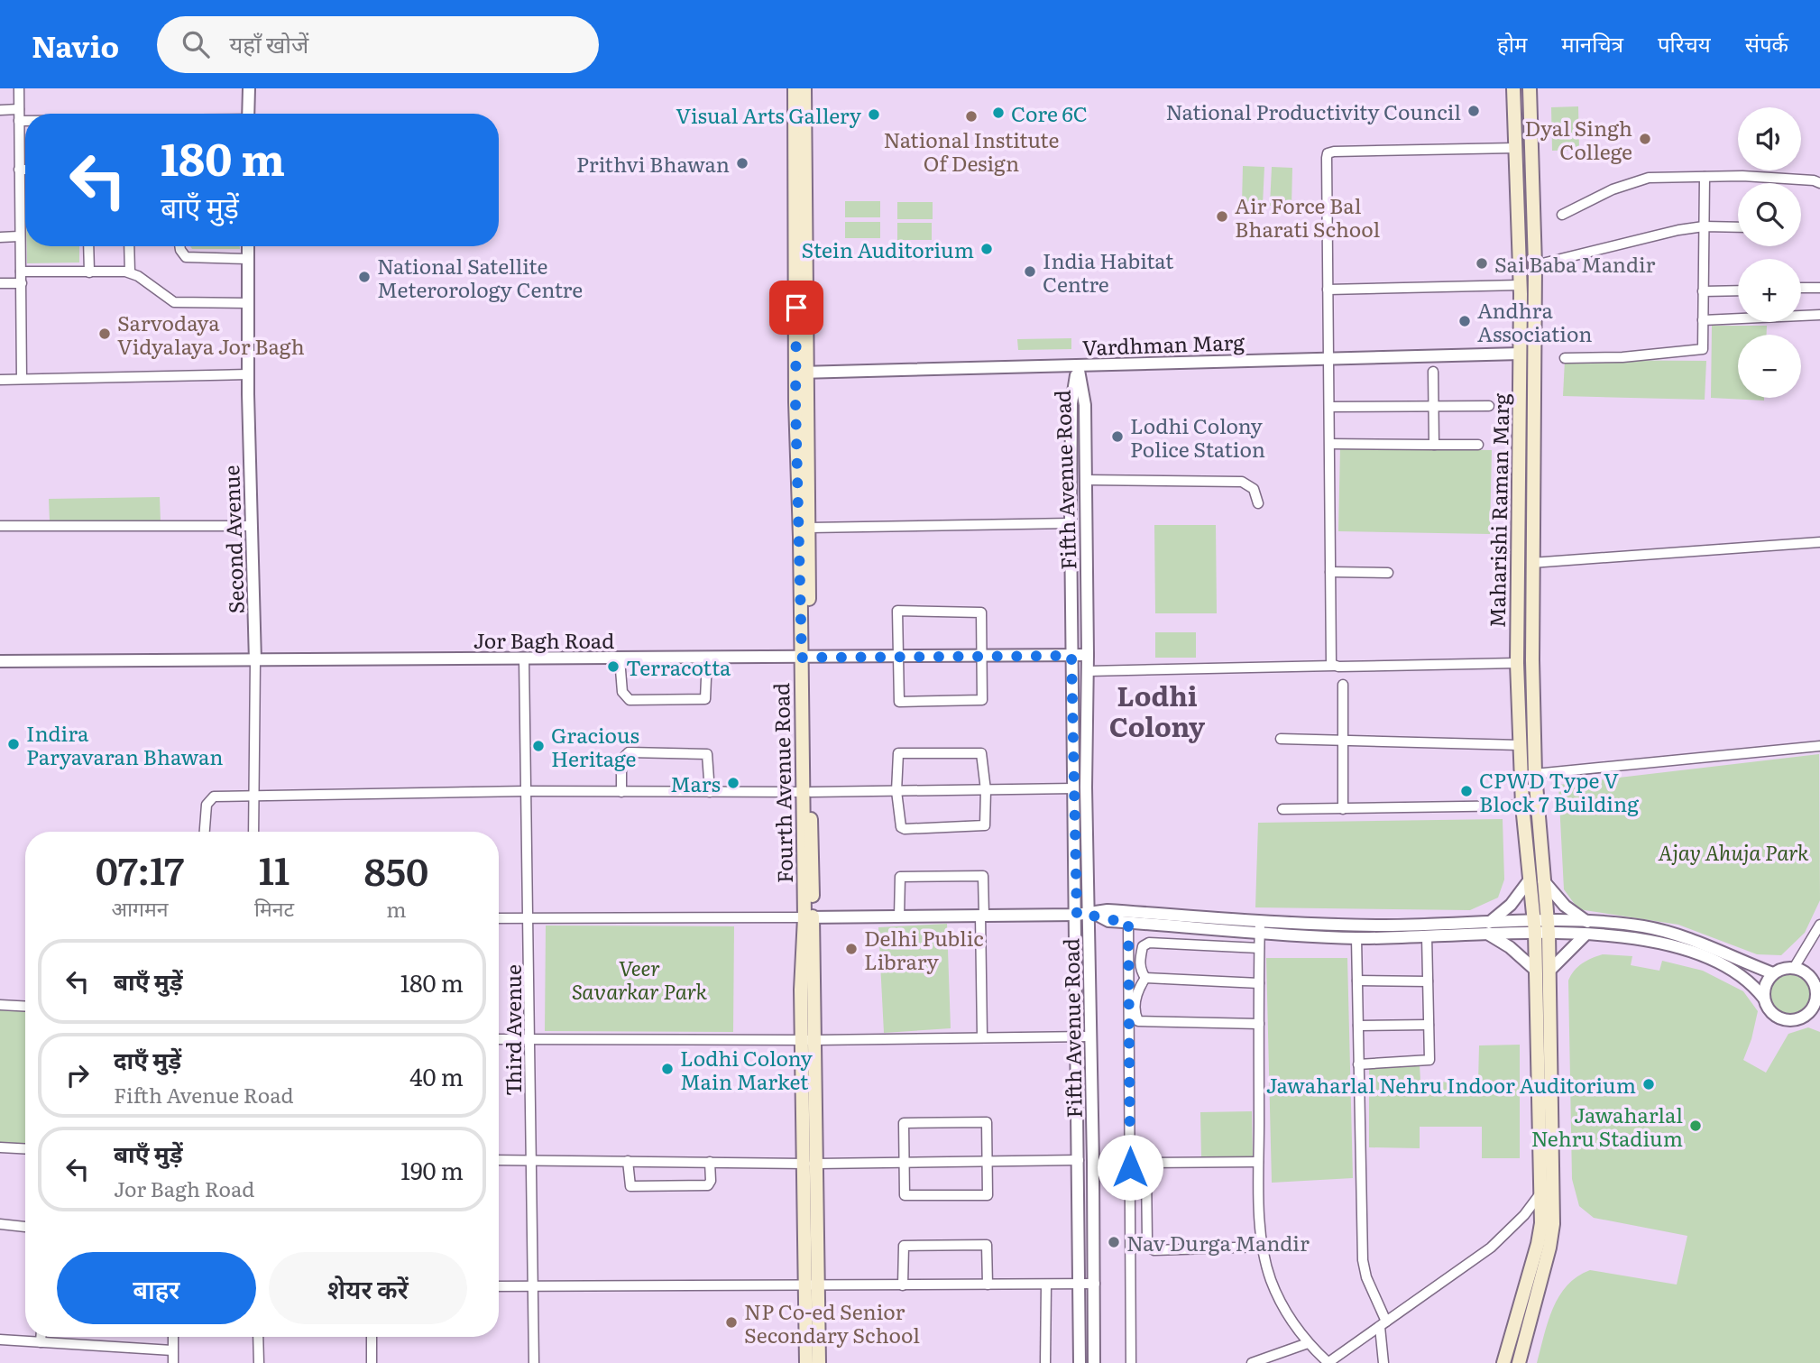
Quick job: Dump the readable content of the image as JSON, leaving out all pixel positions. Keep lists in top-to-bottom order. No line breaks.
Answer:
{"streets":{"main road":["Maharishi Raman Marg","Fourth Avenue Road"],"street":["Vardhman Marg","Fifth Avenue Road","Second Avenue","Jor Bagh Road","Third Avenue"]},"crossings":[["Vardhman Marg","Fifth Avenue Road"],["Vardhman Marg","Maharishi Raman Marg"],["Vardhman Marg","Fourth Avenue Road"],["Fifth Avenue Road","Jor Bagh Road"],["Second Avenue","Jor Bagh Road"],["Jor Bagh Road","Fourth Avenue Road"],["Jor Bagh Road","Third Avenue"]],"districts":["Lodhi Colony"],"parks":["Ajay Ahuja Park","Veer Savarkar Park"],"places":["National Productivity Council","Core 6C","Visual Arts Gallery","National Institute Of Design","Dyal Singh College","Prithvi Bhawan","Air Force Bal Bharati School","Stein Auditorium","Sai Baba Mandir","India Habitat Centre","National Satellite Meterorology Centre","Andhra Association","Sarvodaya Vidyalaya Jor Bagh","Lodhi Colony Police Station","Terracotta","Indira Paryavaran Bhawan","Gracious Heritage","Mars","CPWD Type V Block 7 Building","Delhi Public Library","Lodhi Colony Main Market","Jawaharlal Nehru Indoor Auditorium","Jawaharlal Nehru Stadium","Nav Durga Mandir","NP Co-ed Senior Secondary School"],"page":{"header":"Navio","search":"यहाँ खोजें","nav":["होम","मानचित्र","परिचय","संपर्क"],"map_buttons":["+","−"],"turn":["180 m","बाएँ मुड़ें"],"eta":["07:17","आगमन","11","मिनट","850","m"],"list":[{"name":"बाएँ मुड़ें","value":"180 m"},{"name":"दाएँ मुड़ें","note":"Fifth Avenue Road","value":"40 m"},{"name":"बाएँ मुड़ें","note":"Jor Bagh Road","value":"190 m"}],"buttons":["बाहर","शेयर करें"]}}
